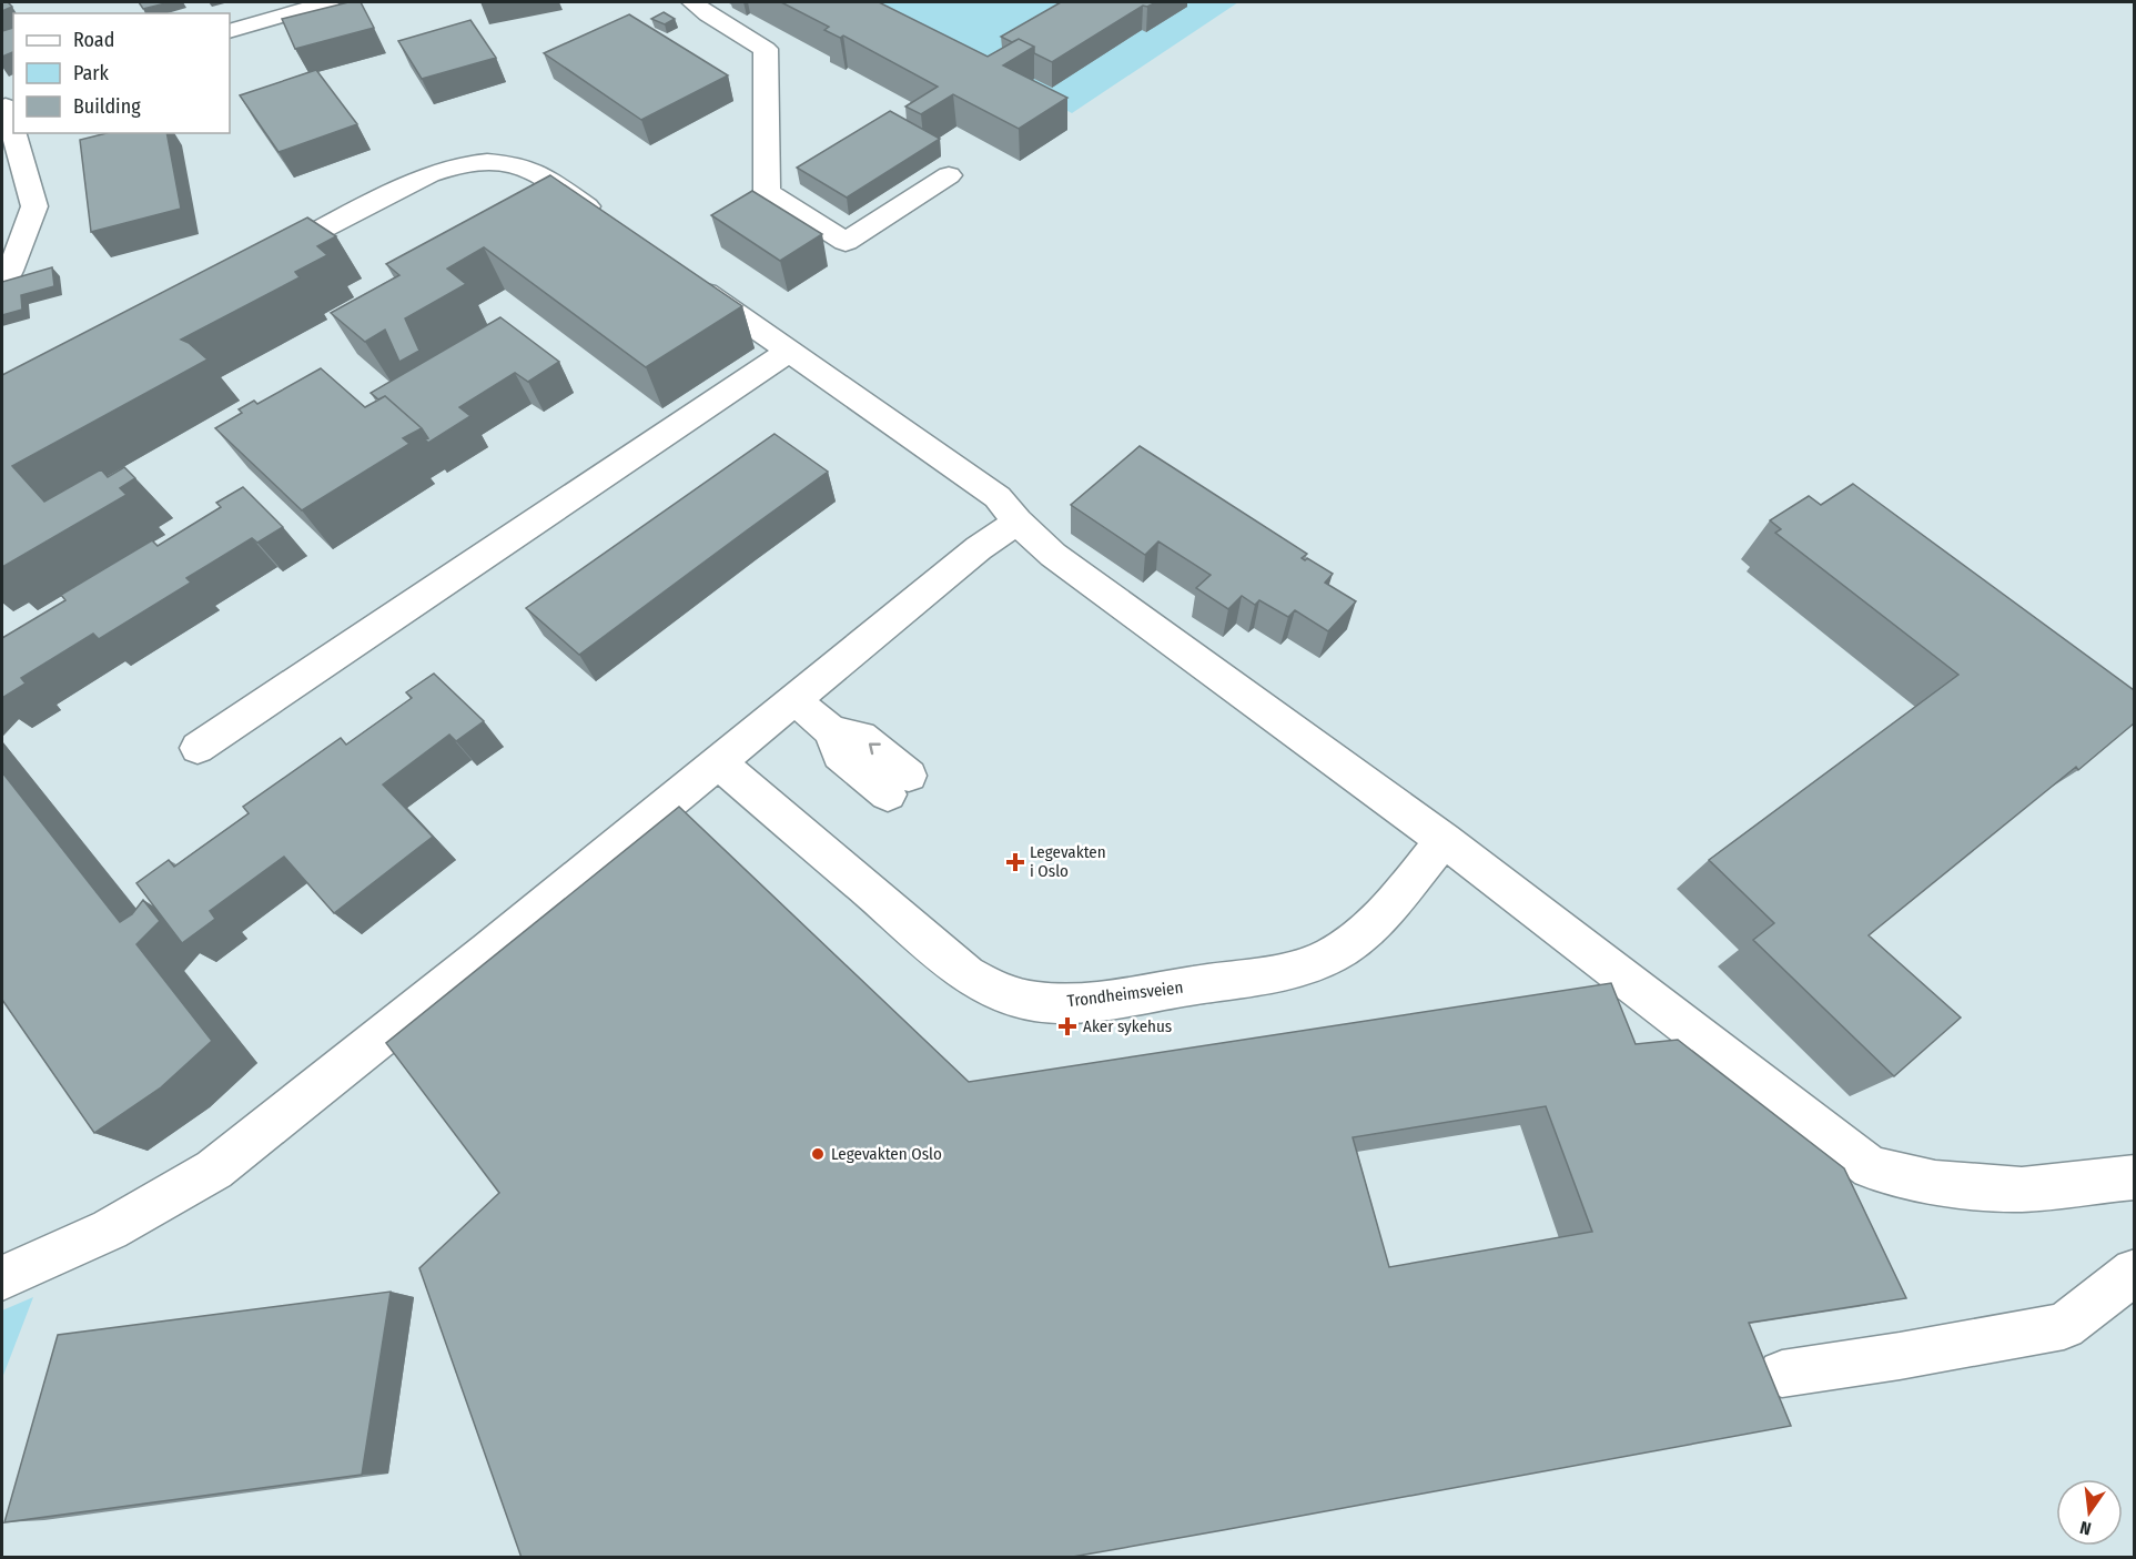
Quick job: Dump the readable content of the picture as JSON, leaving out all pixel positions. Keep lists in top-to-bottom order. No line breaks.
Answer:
{"streets":{"street":["Trondheimsveien"]},"places":{"health":["Legevakten i Oslo","Aker sykehus"],"other":["Legevakten Oslo"]},"legend":["Road","Park","Building"],"north":"bottom"}
